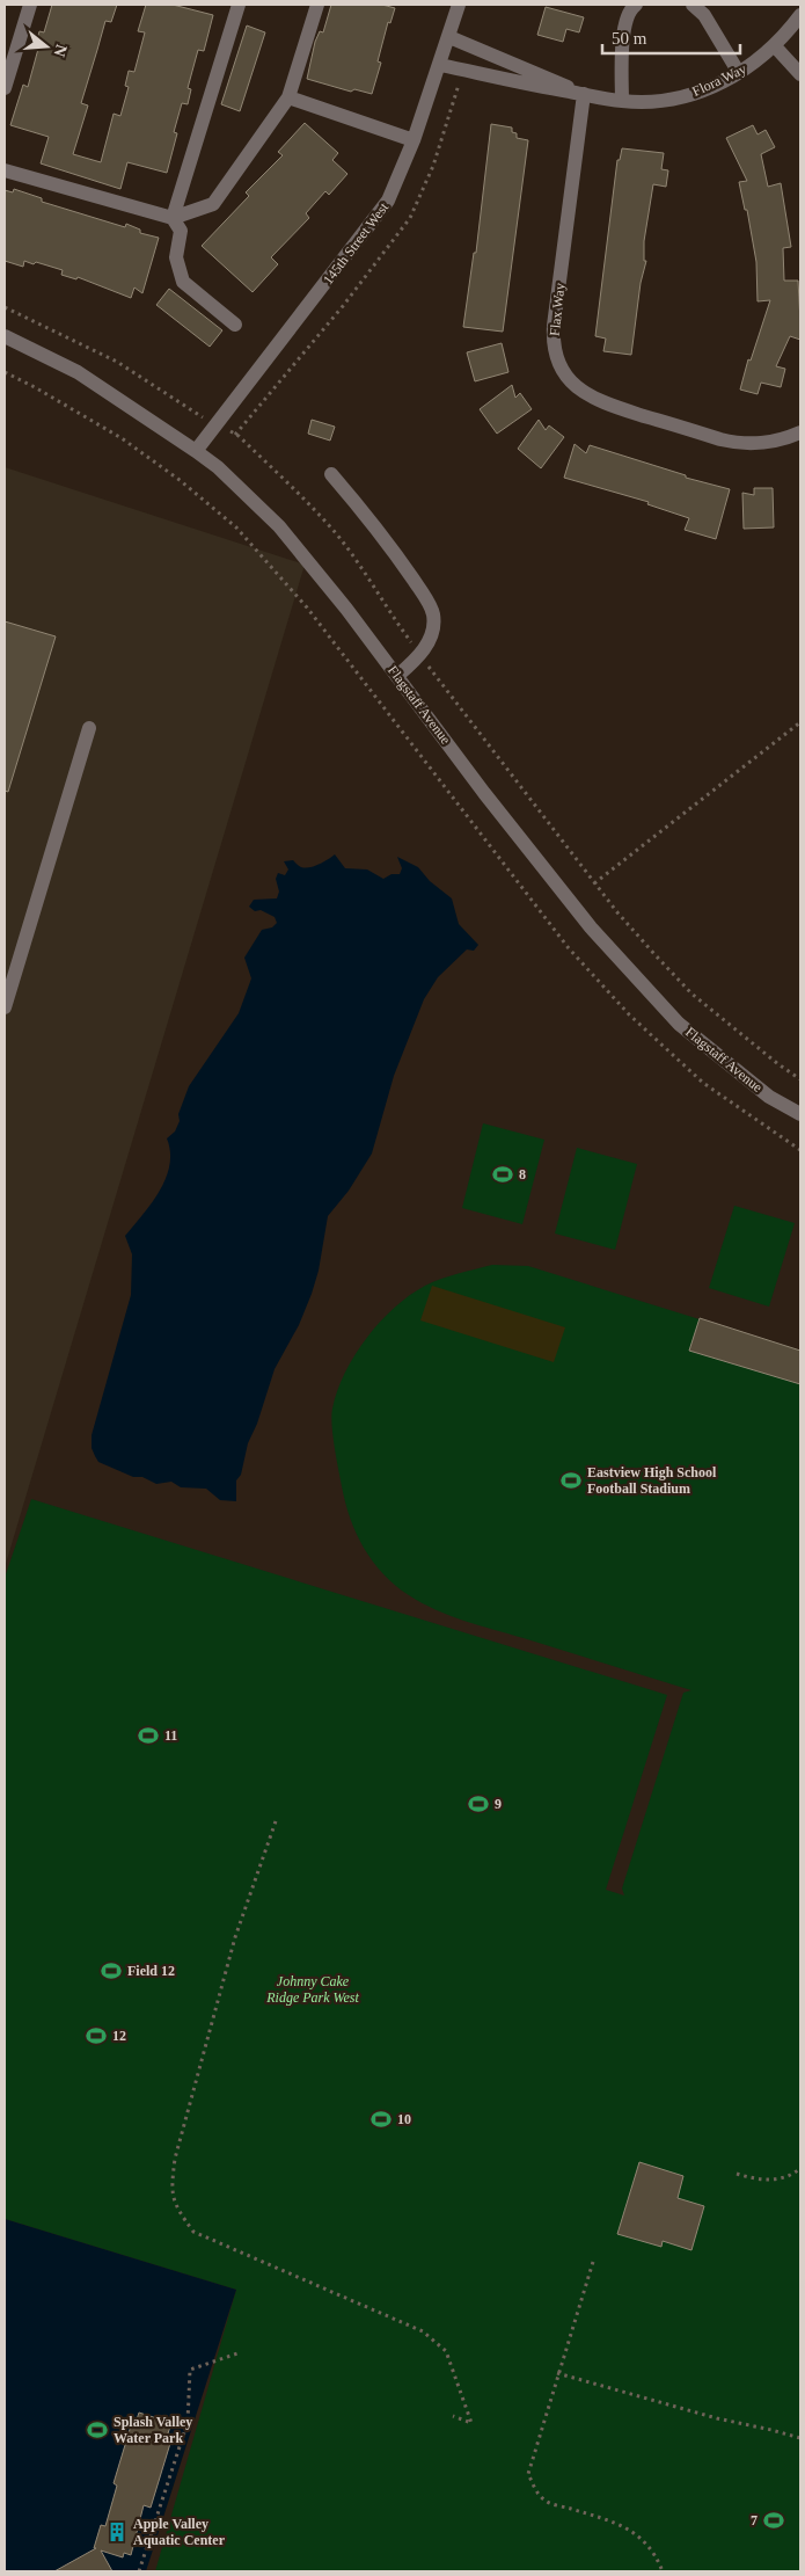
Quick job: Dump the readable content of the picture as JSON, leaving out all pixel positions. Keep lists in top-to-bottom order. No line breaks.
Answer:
{"streets":{"street":["Flora Way","145th Street West","Flax Way","Flagstaff Avenue"]},"crossings":[["Flora Way","145th Street West"],["Flora Way","Flax Way"],["145th Street West","Flagstaff Avenue"]],"parks":["Johnny Cake Ridge Park West"],"places":{"sports":["8","Eastview High School Football Stadium","11","9","Field 12","12","10","Splash Valley Water Park","7"],"building":["Apple Valley Aquatic Center"]},"scale_bar":"50 m","north":"right"}
